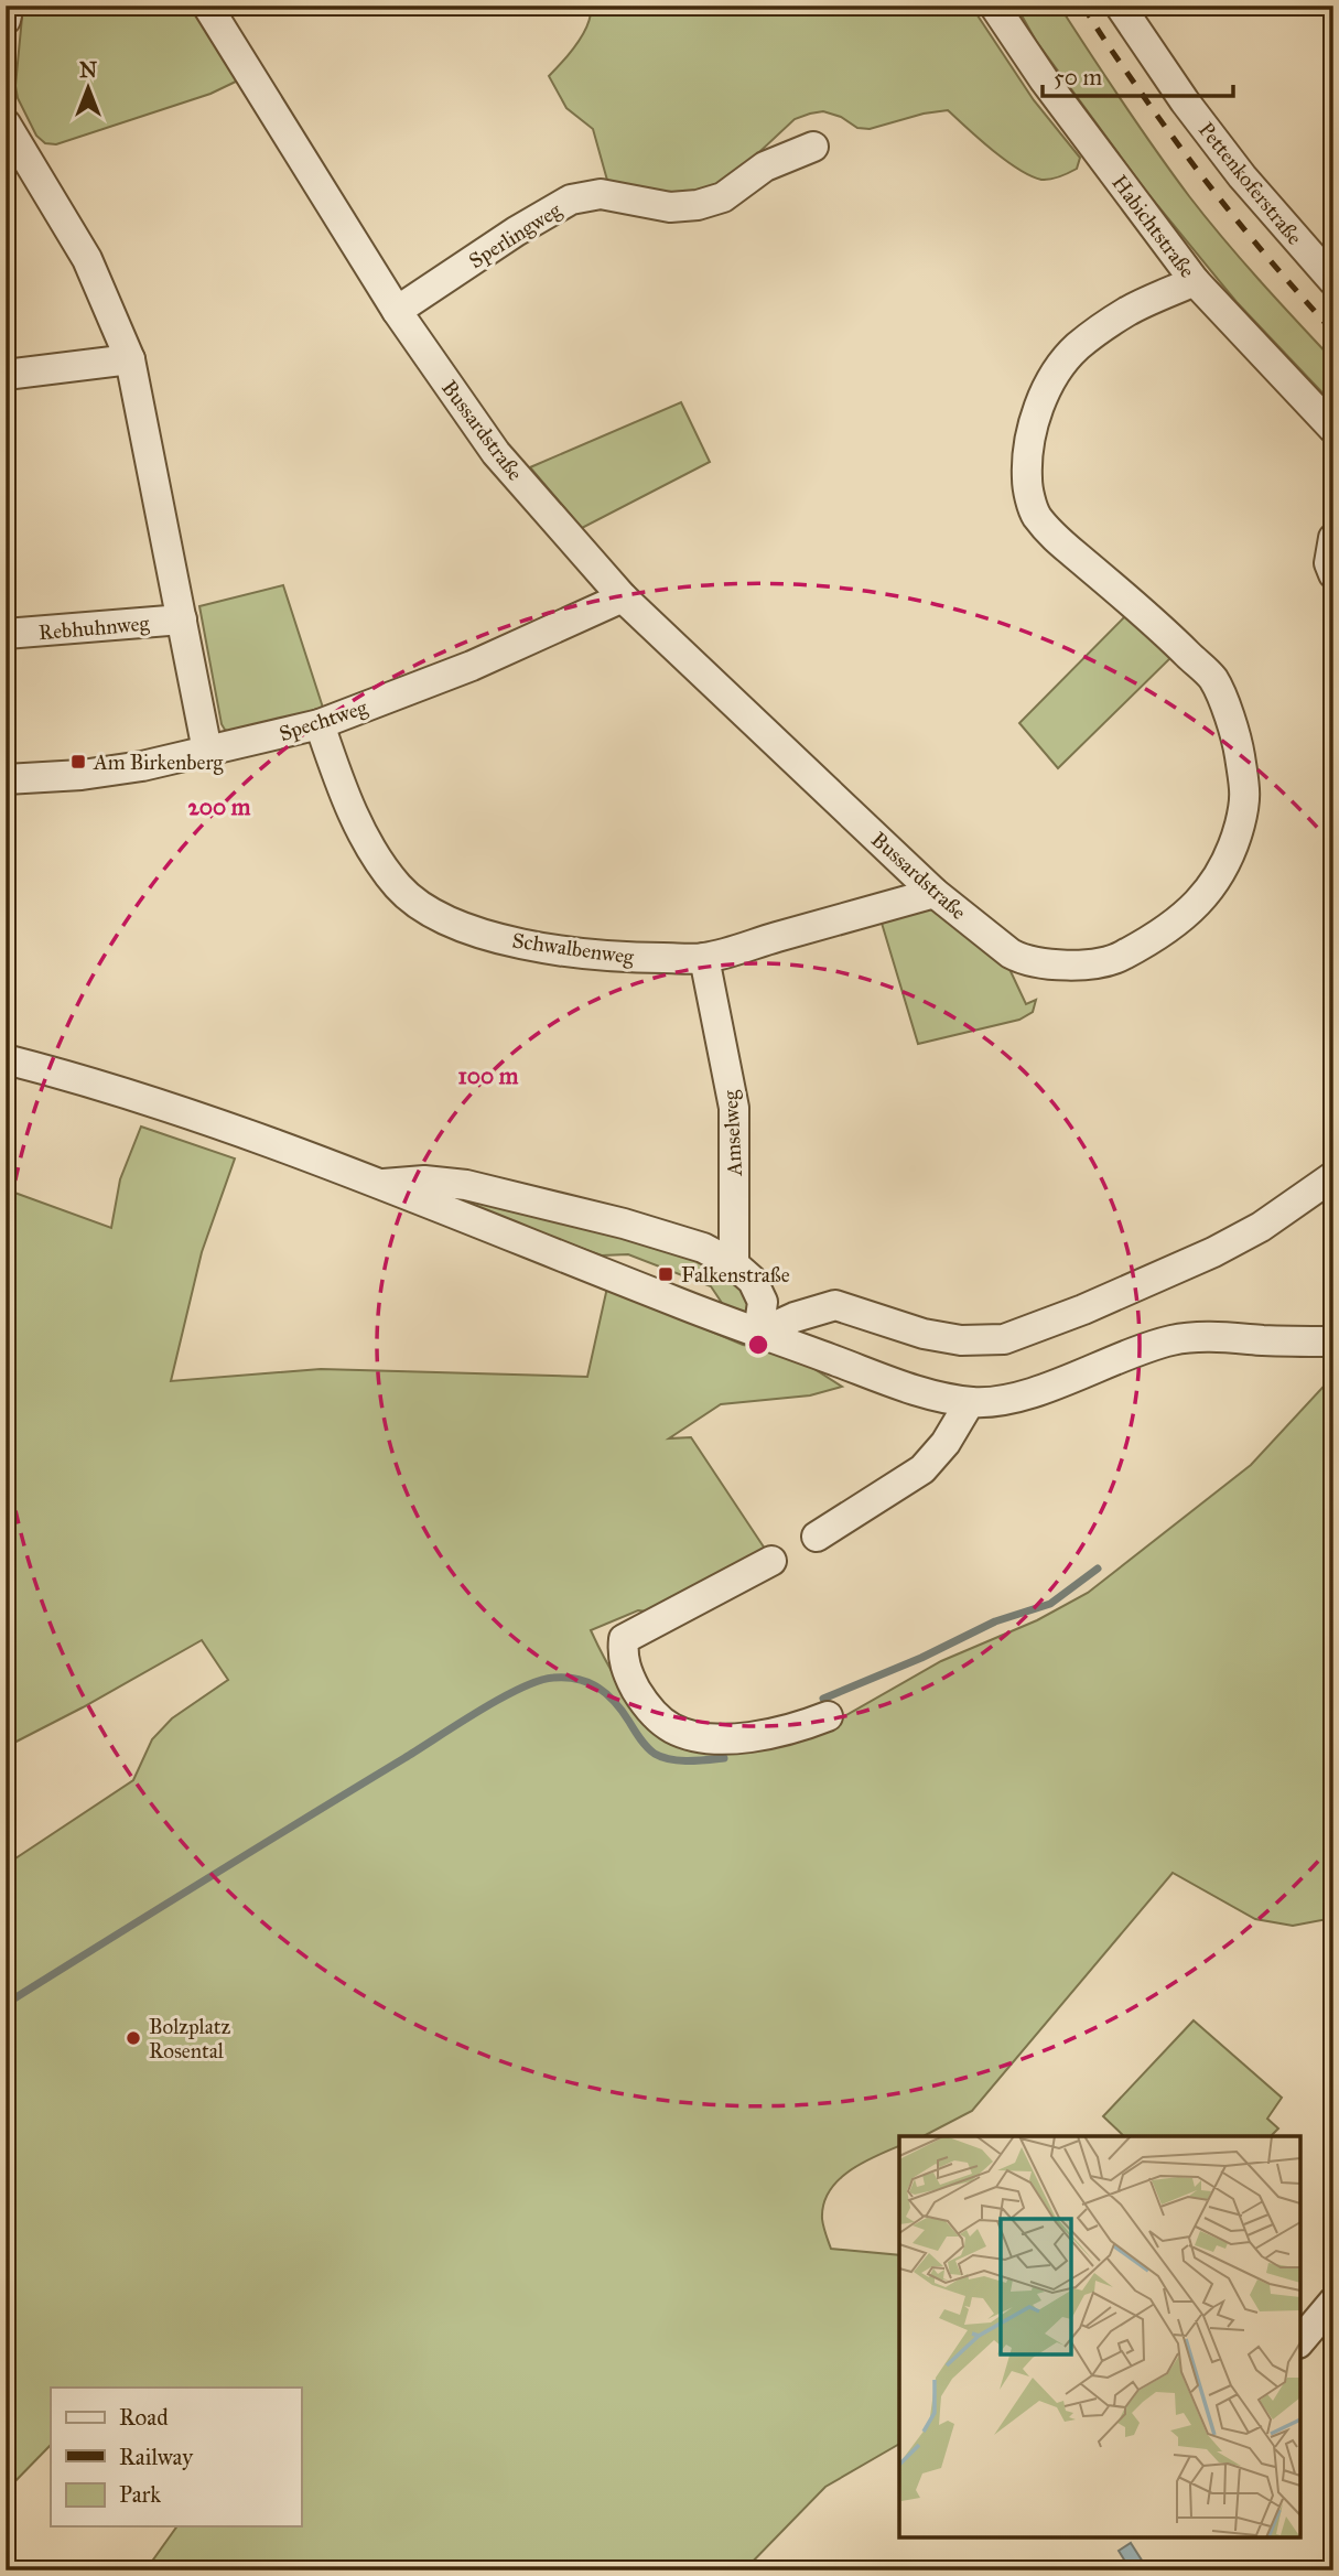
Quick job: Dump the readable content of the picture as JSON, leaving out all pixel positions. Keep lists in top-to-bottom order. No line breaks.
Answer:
{"streets":{"street":["Pettenkoferstraße","Habichtstraße","Sperlingweg","Bussardstraße","Rebhuhnweg","Spechtweg","Schwalbenweg","Amselweg"]},"crossings":[["Habichtstraße","Bussardstraße"],["Sperlingweg","Bussardstraße"],["Bussardstraße","Spechtweg"],["Bussardstraße","Schwalbenweg"],["Spechtweg","Schwalbenweg"],["Schwalbenweg","Amselweg"]],"places":{"transit":["Am Birkenberg","Falkenstraße"],"other":["Bolzplatz Rosental"]},"legend":["Road","Railway","Park"],"scale_bar":"50 m","north":"top","rings":["200 m","100 m"]}
